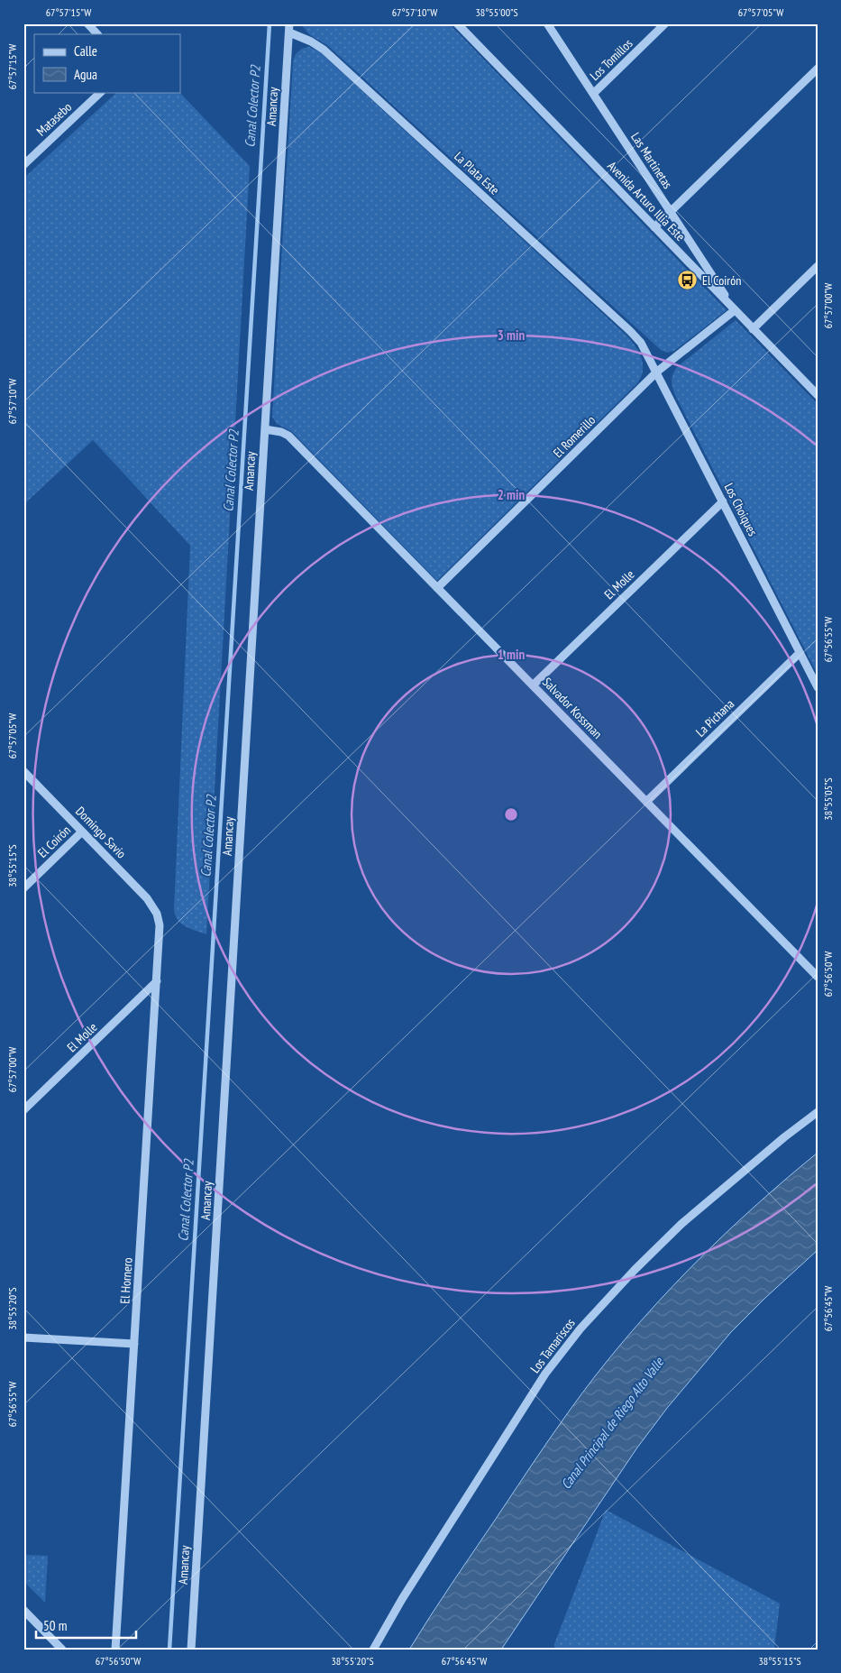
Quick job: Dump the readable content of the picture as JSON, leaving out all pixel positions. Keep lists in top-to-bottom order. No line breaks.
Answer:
{"streets":{"street":["Los Tomillos","Amancay","Matasebo","Las Martinetas","La Plata Este","Avenida Arturo Illia Este","El Romerillo","Los Choiques","El Molle","Salvador Kossman","La Pichana","Domingo Savio","El Coirón","El Hornero","Los Tamariscos"]},"crossings":[["Los Tomillos","Las Martinetas"],["Amancay","La Plata Este"],["Amancay","Salvador Kossman"],["Las Martinetas","Avenida Arturo Illia Este"],["Las Martinetas","El Romerillo"],["La Plata Este","Los Choiques"],["Avenida Arturo Illia Este","El Romerillo"],["El Romerillo","Los Choiques"],["El Romerillo","Salvador Kossman"],["Los Choiques","El Molle"],["Los Choiques","La Pichana"],["El Molle","Salvador Kossman"],["El Molle","El Hornero"],["Salvador Kossman","La Pichana"],["Domingo Savio","El Coirón"],["Domingo Savio","El Hornero"]],"water":["Canal Colector P2","Canal Principal de Riego Alto Valle"],"places":{"bus stop":["El Coirón"]},"legend":["Calle","Agua"],"scale_bar":"50 m","coordinates":["67°57'15\"W","67°57'10\"W","38°55'00\"S","67°57'05\"W","67°57'00\"W","67°56'55\"W","38°55'05\"S","38°55'15\"S","67°56'50\"W","67°56'45\"W","38°55'20\"S"],"rings":["3 min","2 min","1 min"]}
